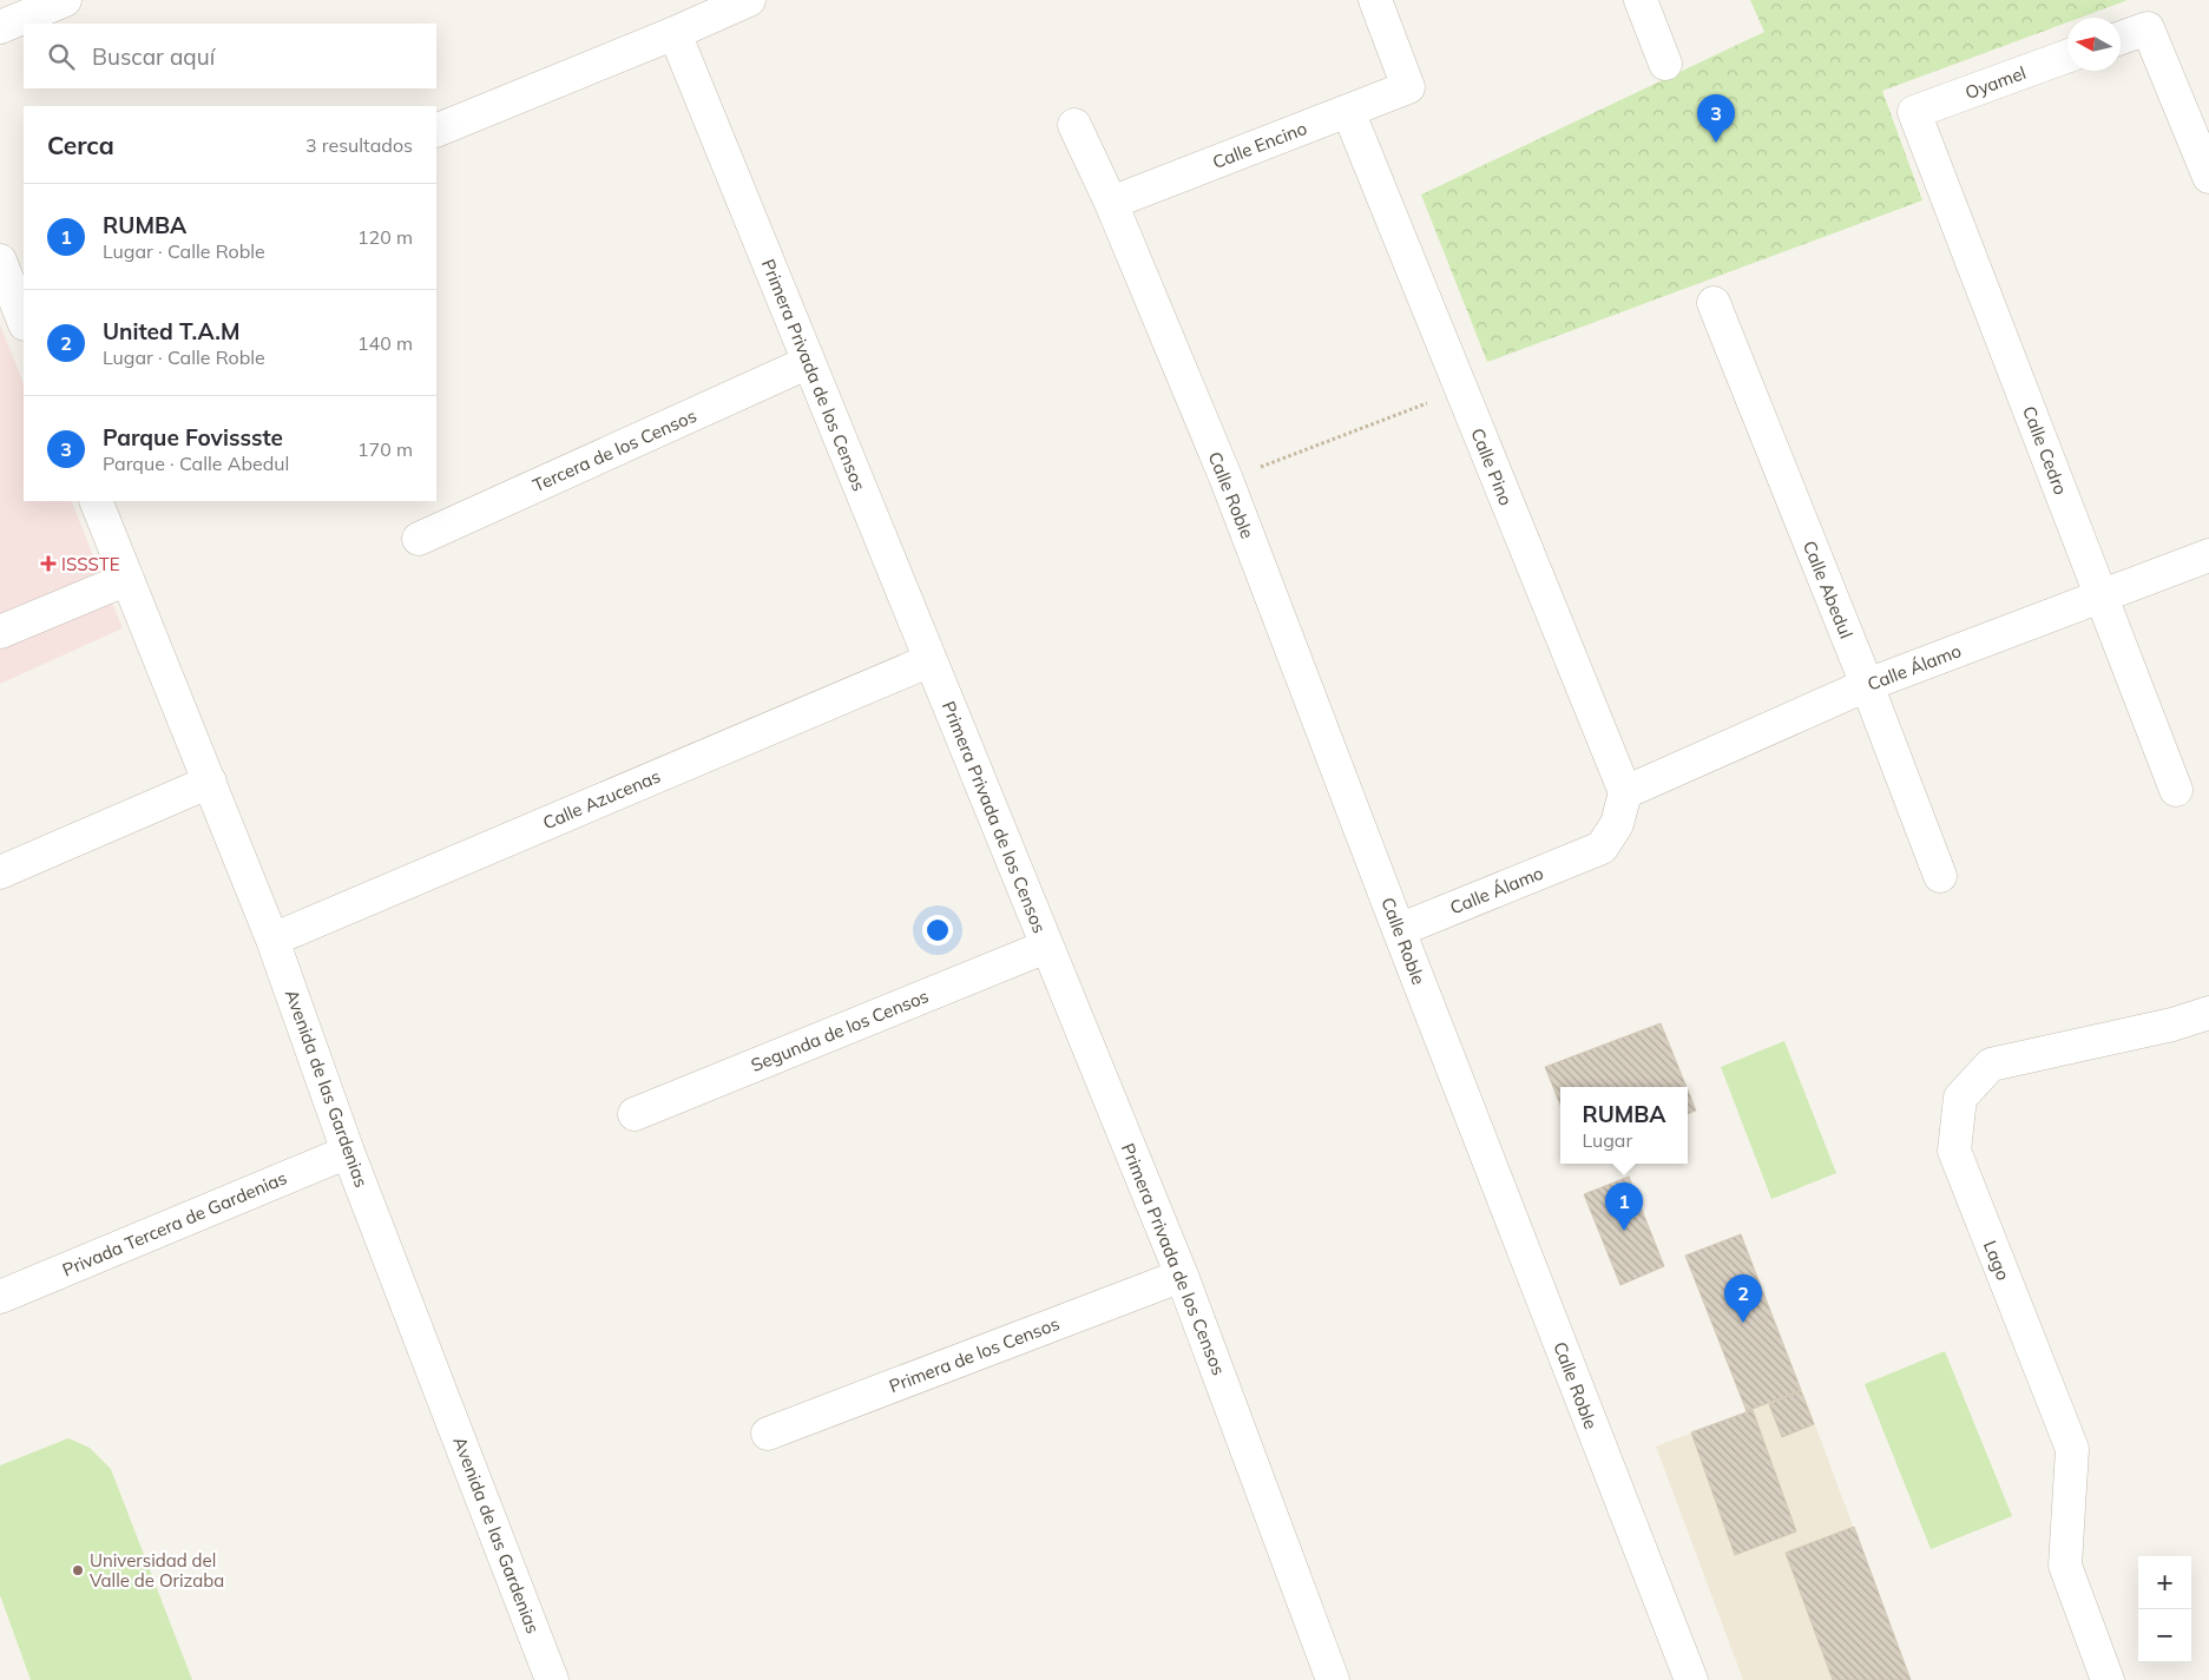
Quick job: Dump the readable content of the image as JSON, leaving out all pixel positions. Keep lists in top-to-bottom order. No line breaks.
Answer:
{"streets":{"street":["Oyamel","Calle Encino","Primera Privada de los Censos","Tercera de los Censos","Calle Cedro","Calle Pino","Calle Roble","Calle Abedul","Calle Álamo","Calle Azucenas","Segunda de los Censos","Avenida de las Gardenias","Privada Tercera de Gardenias","Lago","Primera de los Censos"]},"crossings":[["Oyamel","Calle Cedro"],["Calle Encino","Calle Pino"],["Calle Encino","Calle Roble"],["Primera Privada de los Censos","Tercera de los Censos"],["Primera Privada de los Censos","Calle Azucenas"],["Primera Privada de los Censos","Segunda de los Censos"],["Primera Privada de los Censos","Primera de los Censos"],["Calle Cedro","Calle Álamo"],["Calle Pino","Calle Álamo"],["Calle Roble","Calle Álamo"],["Calle Abedul","Calle Álamo"],["Calle Azucenas","Avenida de las Gardenias"],["Avenida de las Gardenias","Privada Tercera de Gardenias"]],"places":{"health":["ISSSTE"],"other":["Universidad del Valle de Orizaba"]},"north":"left","page":{"search":"Buscar aquí","pins":["3","1","2"],"heading":["Cerca","3 resultados"],"list":[{"mark":"1","name":"RUMBA","note":"Lugar · Calle Roble","value":"120 m"},{"mark":"2","name":"United T.A.M","note":"Lugar · Calle Roble","value":"140 m"},{"mark":"3","name":"Parque Fovissste","note":"Parque · Calle Abedul","value":"170 m"}],"popup":["RUMBA","Lugar"],"map_buttons":["+","−"]}}
